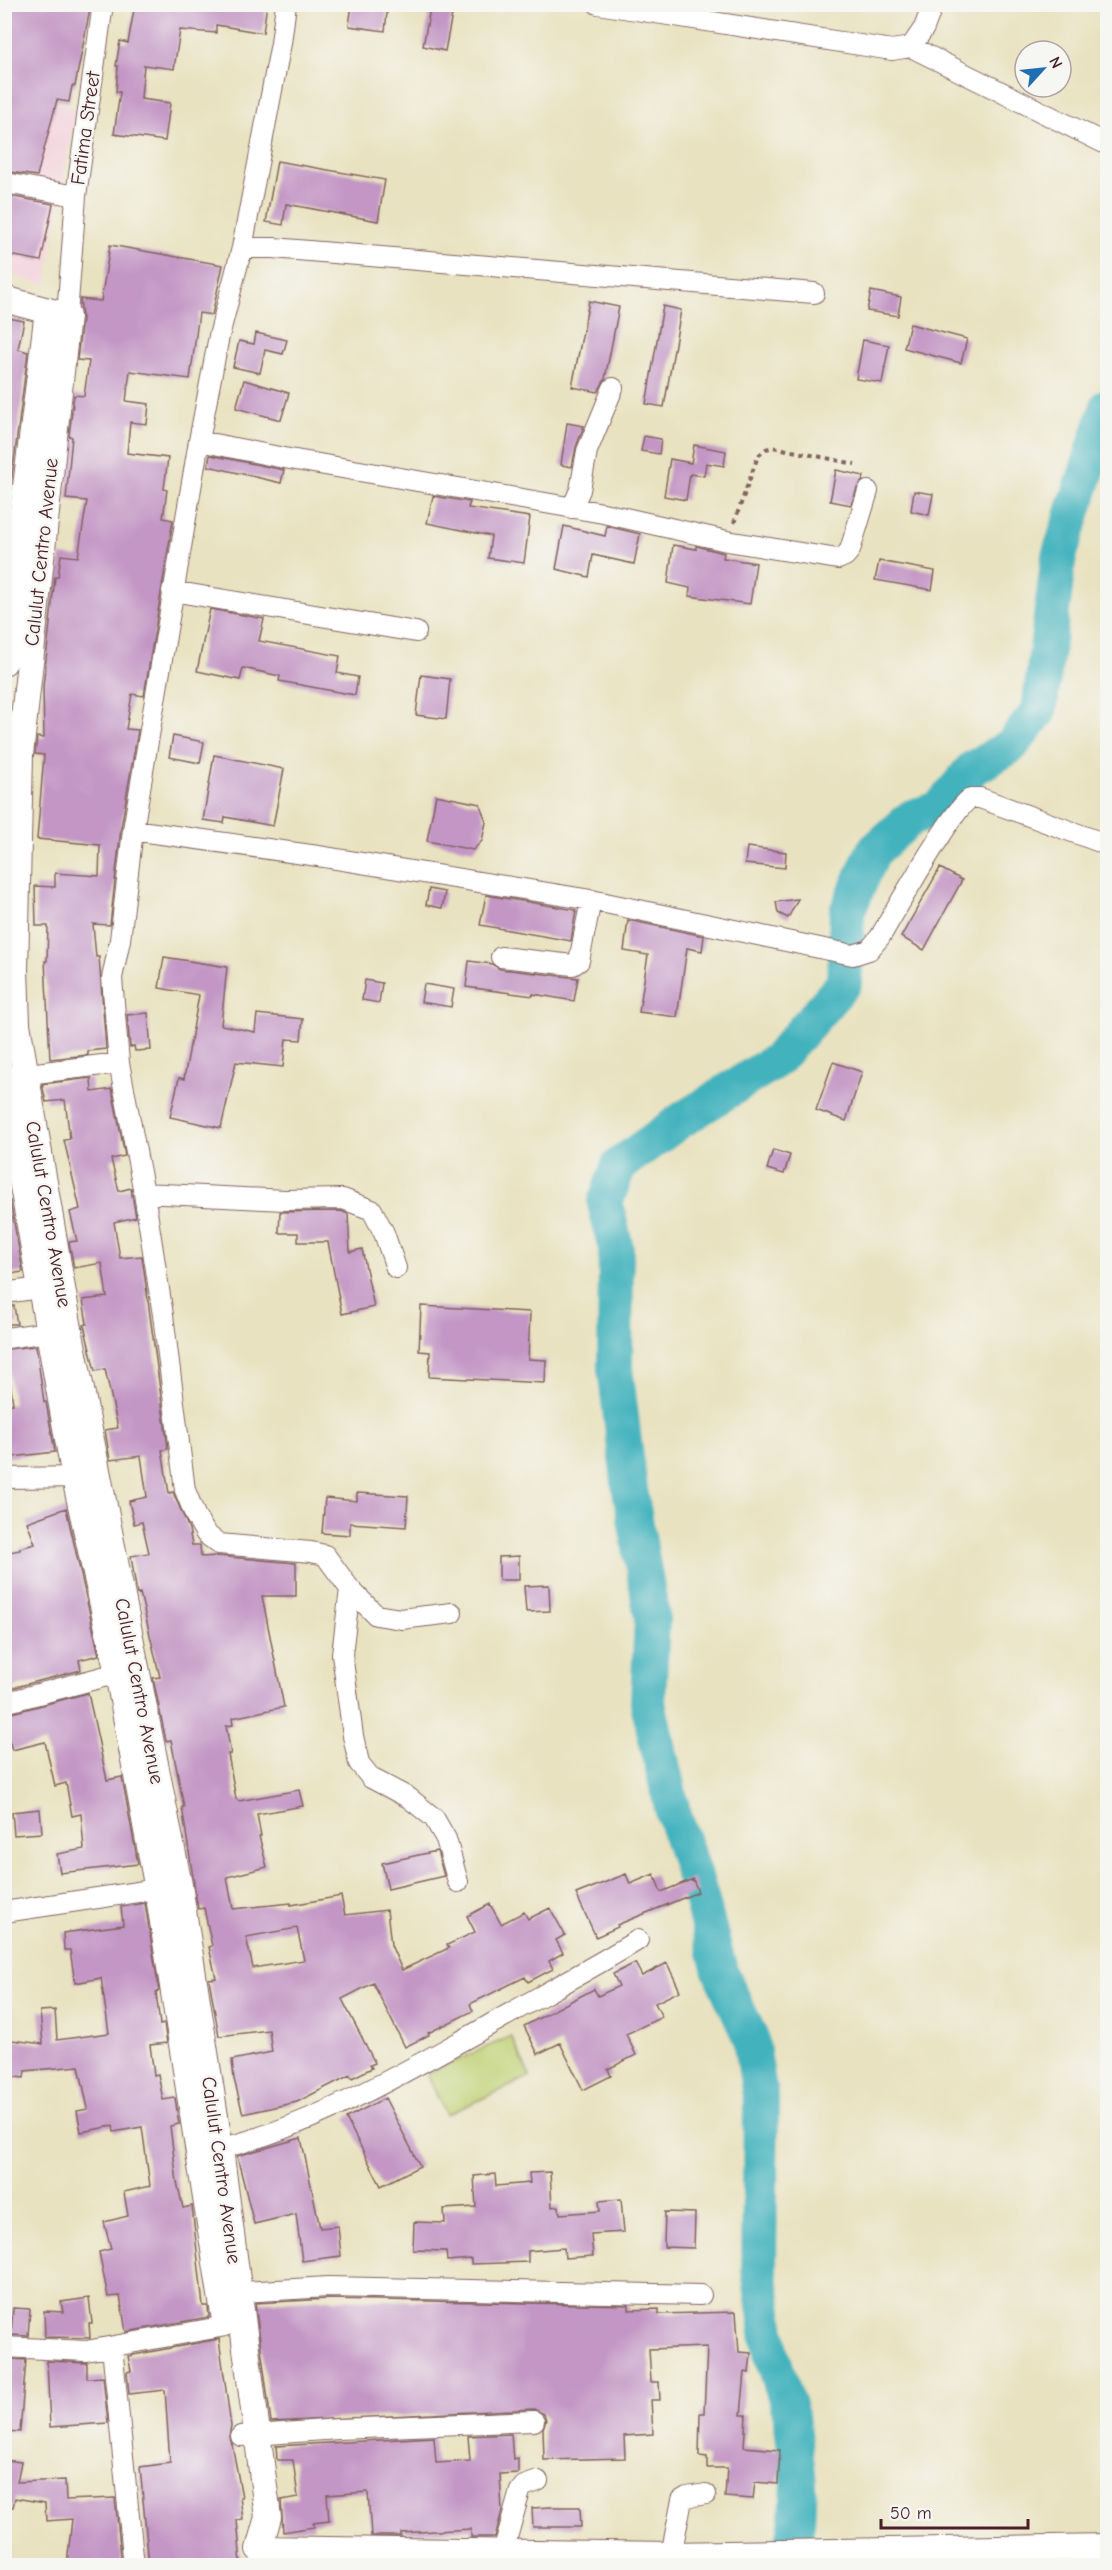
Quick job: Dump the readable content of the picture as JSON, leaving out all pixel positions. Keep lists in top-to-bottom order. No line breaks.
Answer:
{"streets":{"main road":["Calulut Centro Avenue"],"street":["Fatima Street"]},"crossings":[["Fatima Street","Calulut Centro Avenue"]],"scale_bar":"50 m","north":"top right"}
